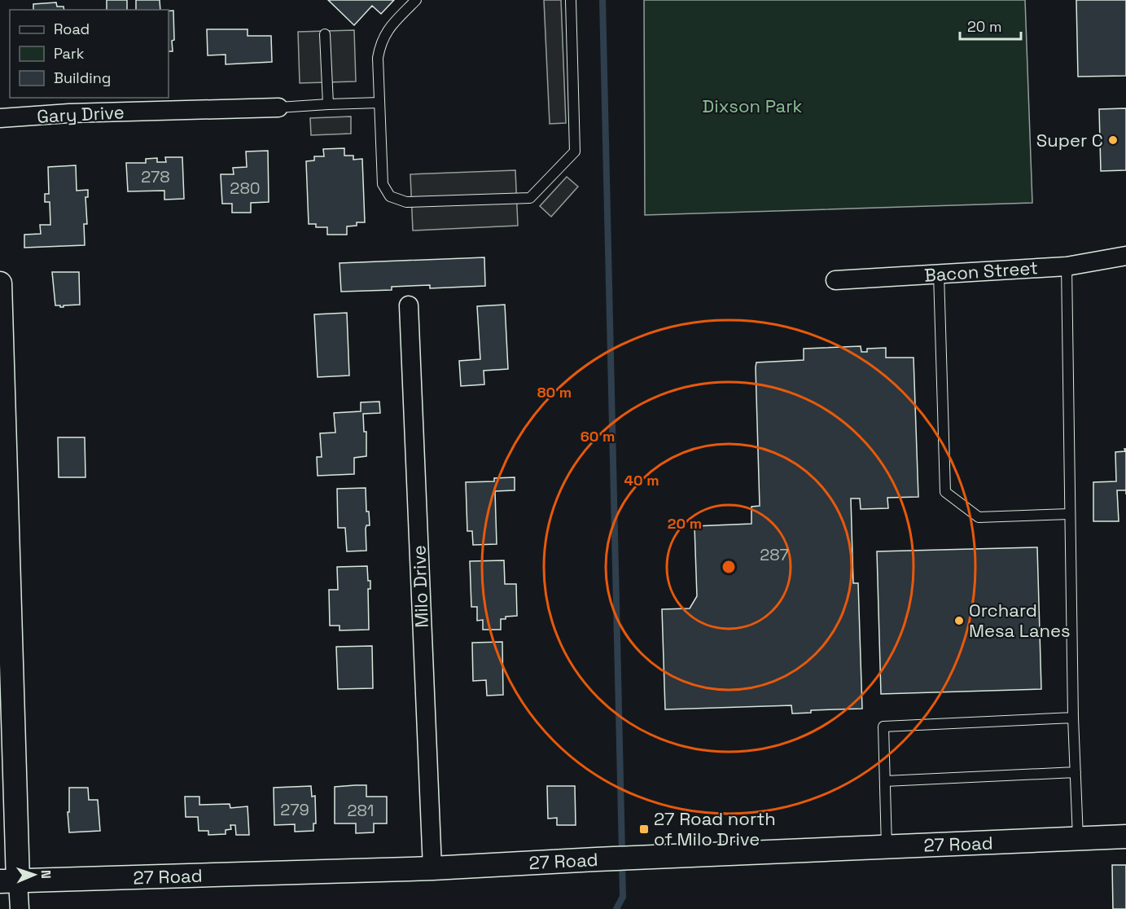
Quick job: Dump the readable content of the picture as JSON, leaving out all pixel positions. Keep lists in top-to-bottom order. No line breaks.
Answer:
{"streets":{"street":["Gary Drive","Bacon Street","Milo Drive","27 Road"]},"crossings":[["Milo Drive","27 Road"]],"parks":["Dixson Park"],"places":{"other":["Super C","Orchard Mesa Lanes"],"transit":["27 Road north of Milo Drive"]},"house_numbers":["278","280","287","279","281"],"legend":["Road","Park","Building"],"scale_bar":"20 m","north":"right","rings":["80 m","60 m","40 m","20 m"]}
